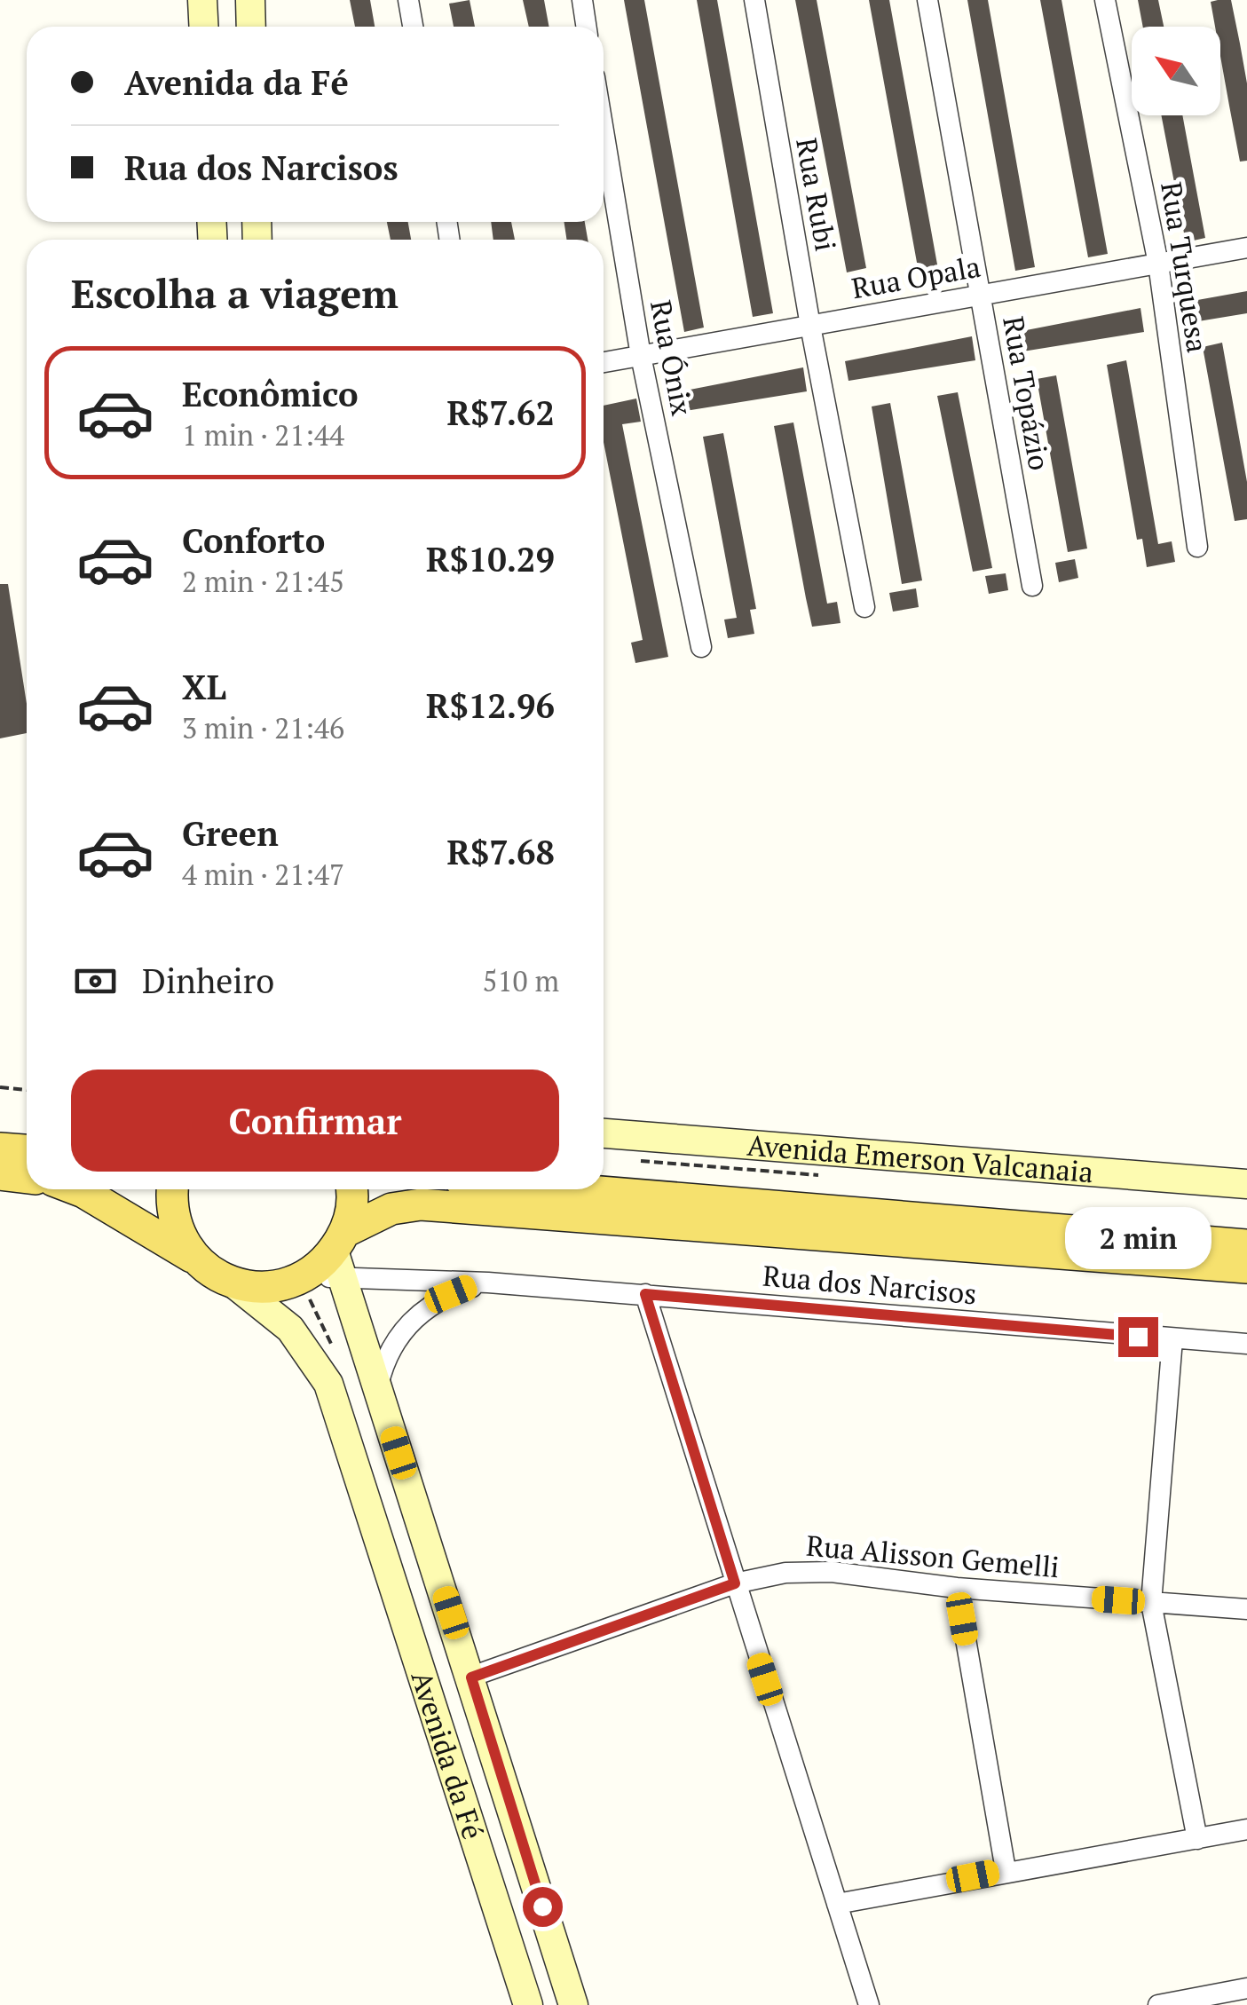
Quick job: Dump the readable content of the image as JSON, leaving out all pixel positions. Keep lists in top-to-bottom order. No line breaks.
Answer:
{"streets":{"main road":["Avenida Emerson Valcanaia","Avenida da Fé"],"street":["Rua Rubi","Rua Turquesa","Rua Opala","Rua Ónix","Rua Topázio","Rua dos Narcisos","Rua Alisson Gemelli"]},"crossings":[["Rua Rubi","Rua Opala"],["Rua Turquesa","Rua Opala"],["Rua Opala","Rua Ónix"],["Rua Opala","Rua Topázio"],["Rua dos Narcisos","Avenida da Fé"],["Rua Alisson Gemelli","Avenida da Fé"]],"north":"top left","page":{"banner":["Avenida da Fé","Rua dos Narcisos"],"heading":"Escolha a viagem","list":[{"name":"Econômico","note":"1 min · 21:44","value":"R$7.62"},{"name":"Conforto","note":"2 min · 21:45","value":"R$10.29"},{"name":"XL","note":"3 min · 21:46","value":"R$12.96"},{"name":"Green","note":"4 min · 21:47","value":"R$7.68"}],"pay":["Dinheiro","510 m"],"buttons":"Confirmar","bubble":"2 min"}}
